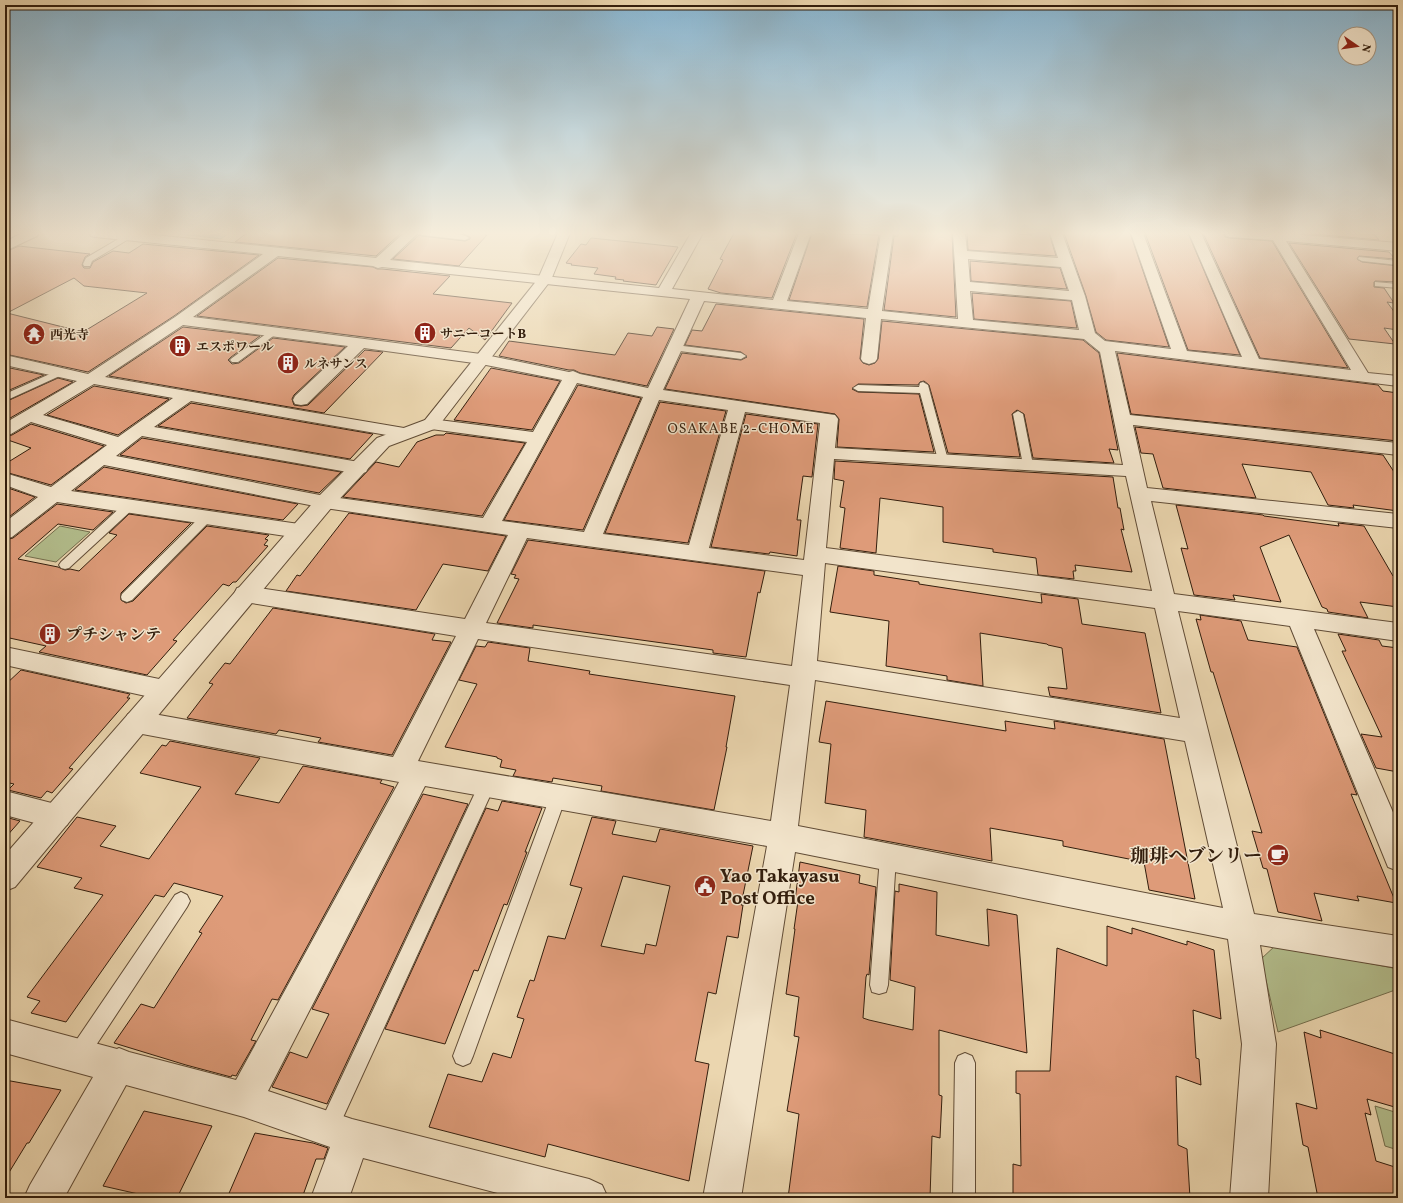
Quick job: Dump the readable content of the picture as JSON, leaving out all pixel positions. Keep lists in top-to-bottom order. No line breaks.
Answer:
{"districts":["OSAKABE 2-CHOME"],"places":{"building":["サニーコートB","エスポワール","ルネサンス","プチシャンテ"],"temple":["西光寺"],"cafe":["珈琲ヘブンリー"],"public building":["Yao Takayasu Post Office"]},"north":"right"}
